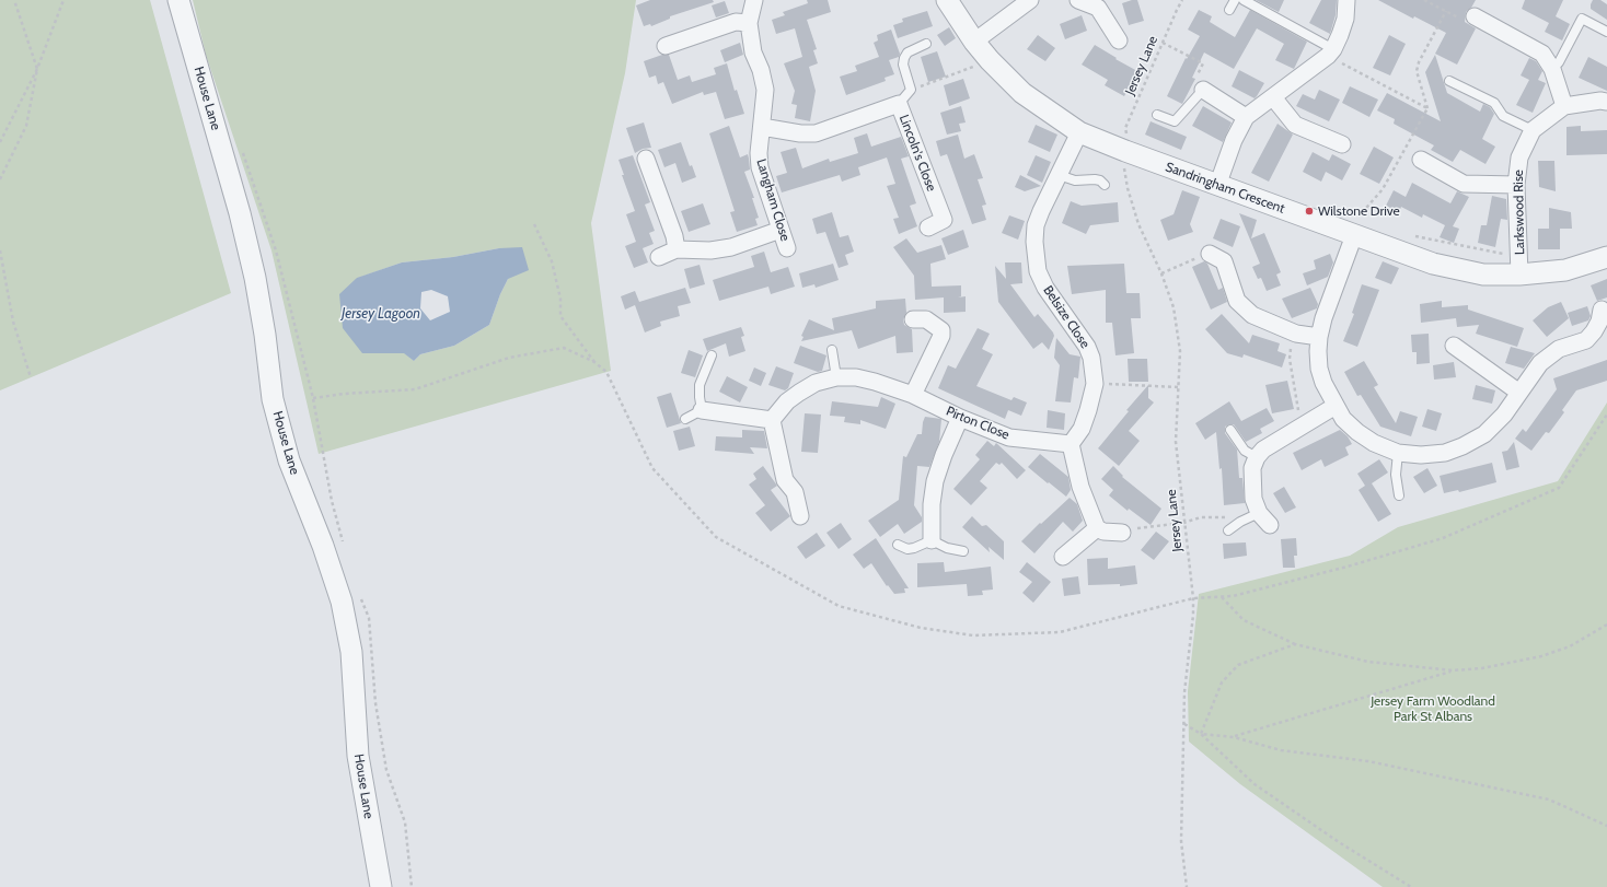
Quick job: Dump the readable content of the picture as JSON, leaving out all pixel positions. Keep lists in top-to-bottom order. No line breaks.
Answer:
{"streets":{"street":["House Lane","Lincoln's Close","Sandringham Crescent","Langham Close","Larkswood Rise","Belsize Close","Pirton Close"],"path":["Jersey Lane"]},"crossings":[["Lincoln's Close","Langham Close"],["Sandringham Crescent","Larkswood Rise"],["Sandringham Crescent","Belsize Close"],["Belsize Close","Pirton Close"]],"water":["Jersey Lagoon"],"parks":["Jersey Farm Woodland Park St Albans"],"places":["Wilstone Drive"]}
